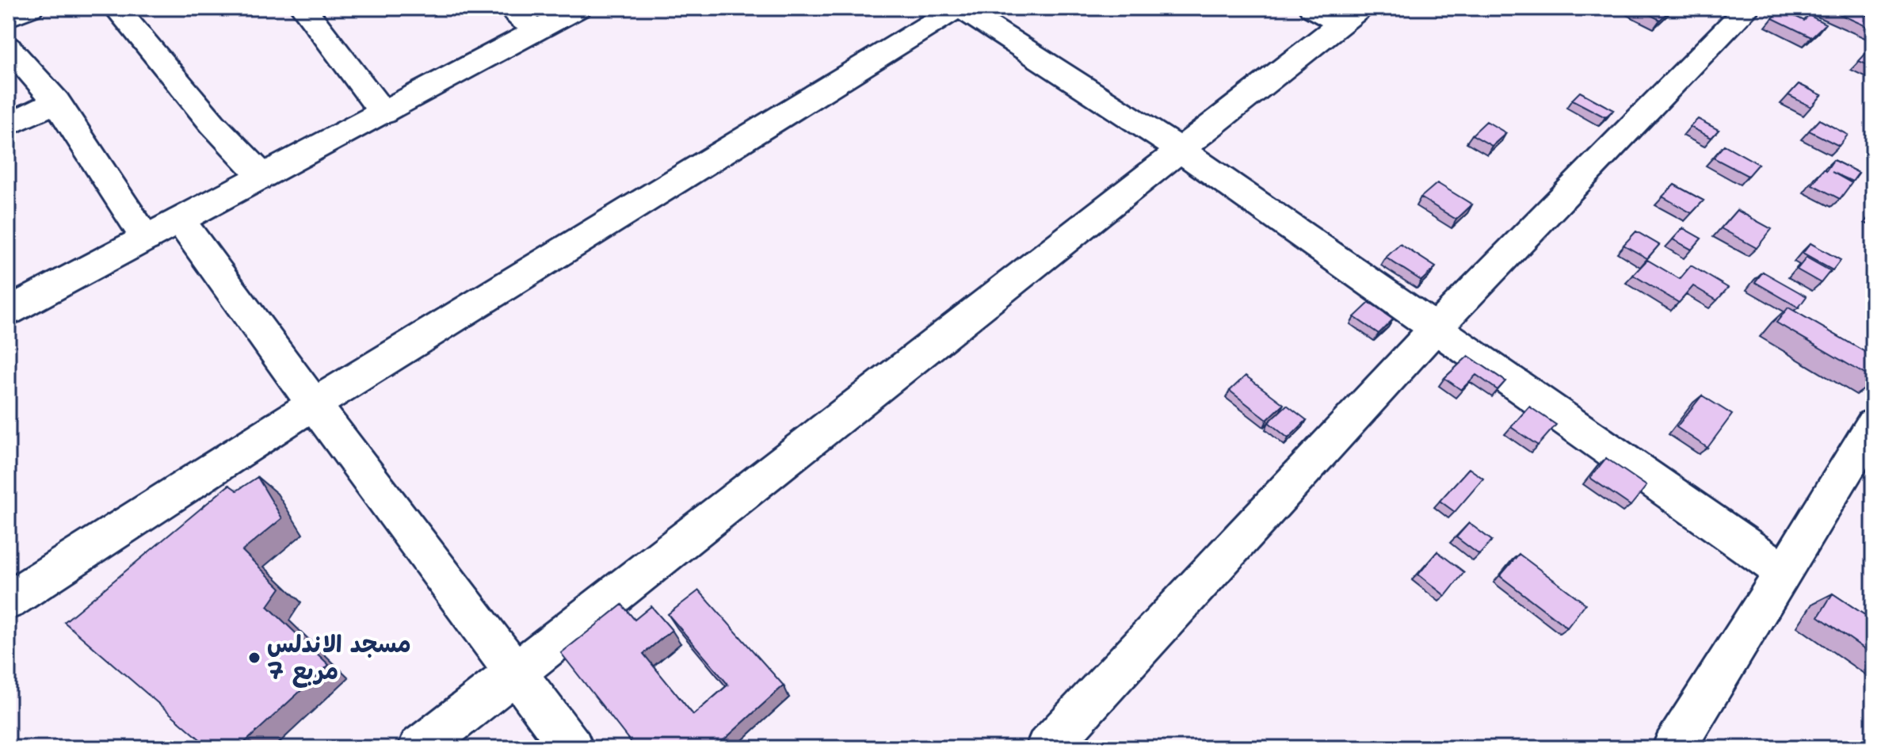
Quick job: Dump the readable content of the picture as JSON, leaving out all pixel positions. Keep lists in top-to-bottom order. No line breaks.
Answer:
{"places":["مسجد الاندلس مربع 7"]}
